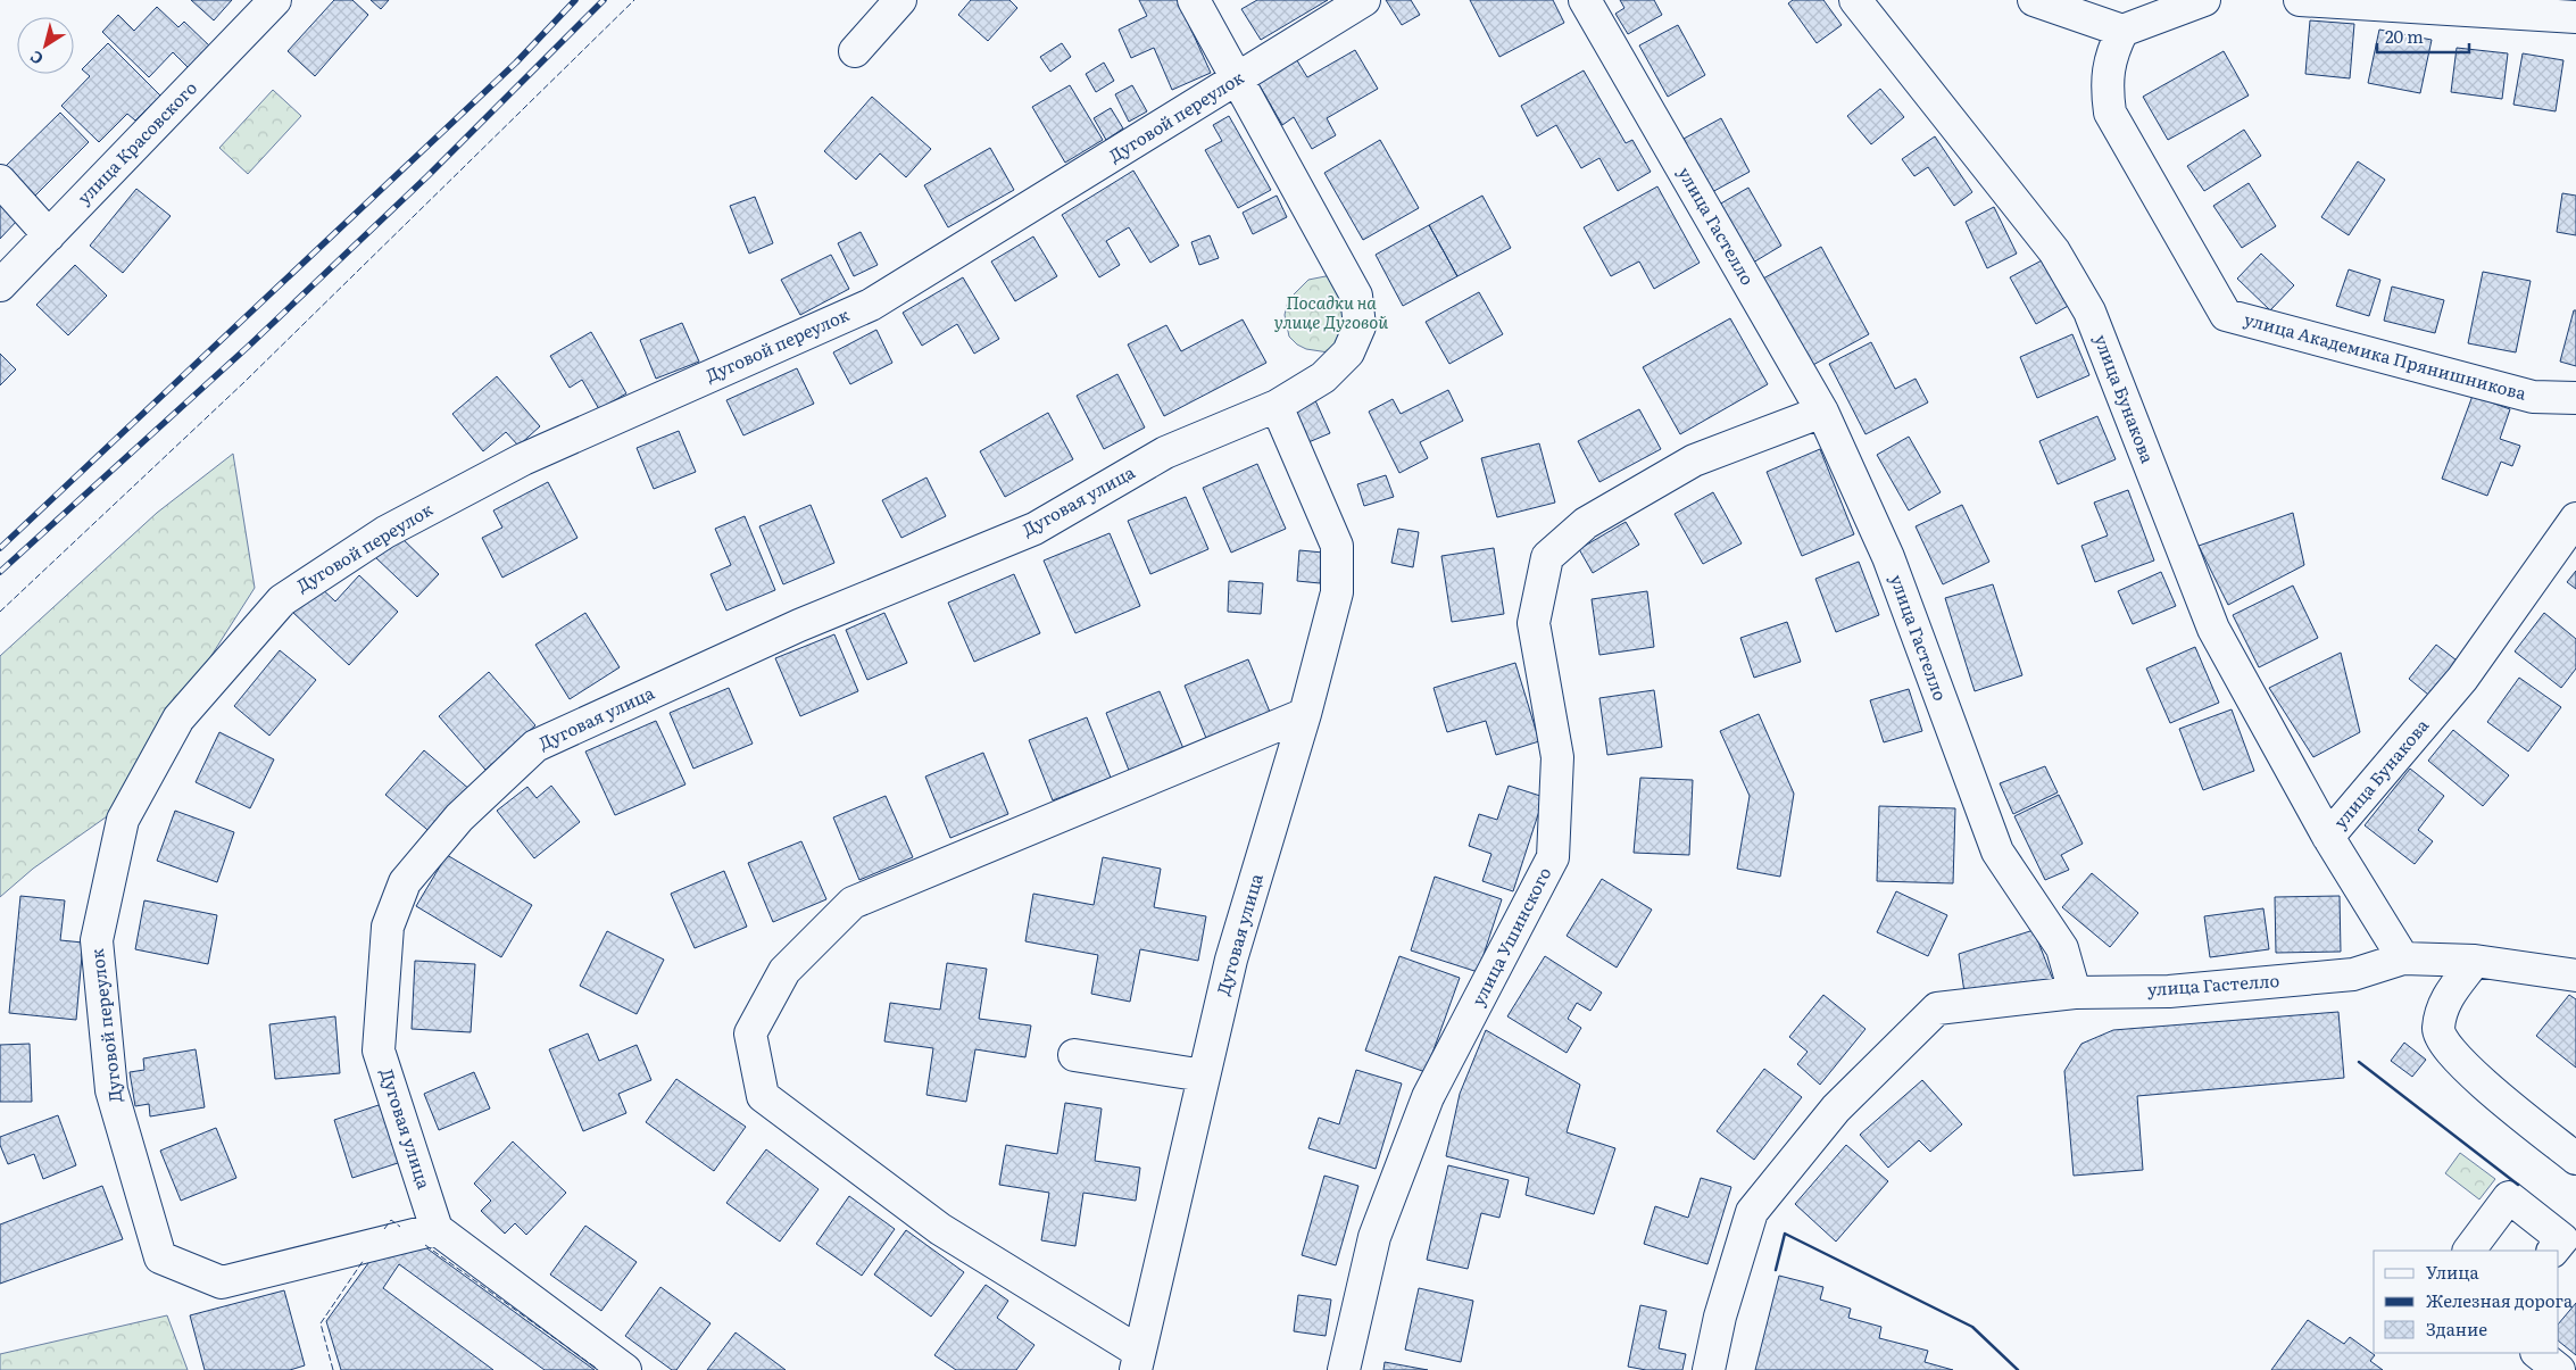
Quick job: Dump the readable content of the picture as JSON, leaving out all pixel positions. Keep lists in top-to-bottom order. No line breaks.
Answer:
{"streets":{"street":["Дуговой переулок","улица Красовского","улица Гастелло","улица Академика Прянишникова","улица Бунакова","Дуговая улица","улица Ушинского"]},"crossings":[["Дуговой переулок","Дуговая улица"],["улица Гастелло","улица Бунакова"],["улица Гастелло","улица Ушинского"]],"parks":["Посадки на улице Дуговой"],"legend":["Улица","Железная дорога","Здание"],"scale_bar":"20 m","north":"bottom left"}
